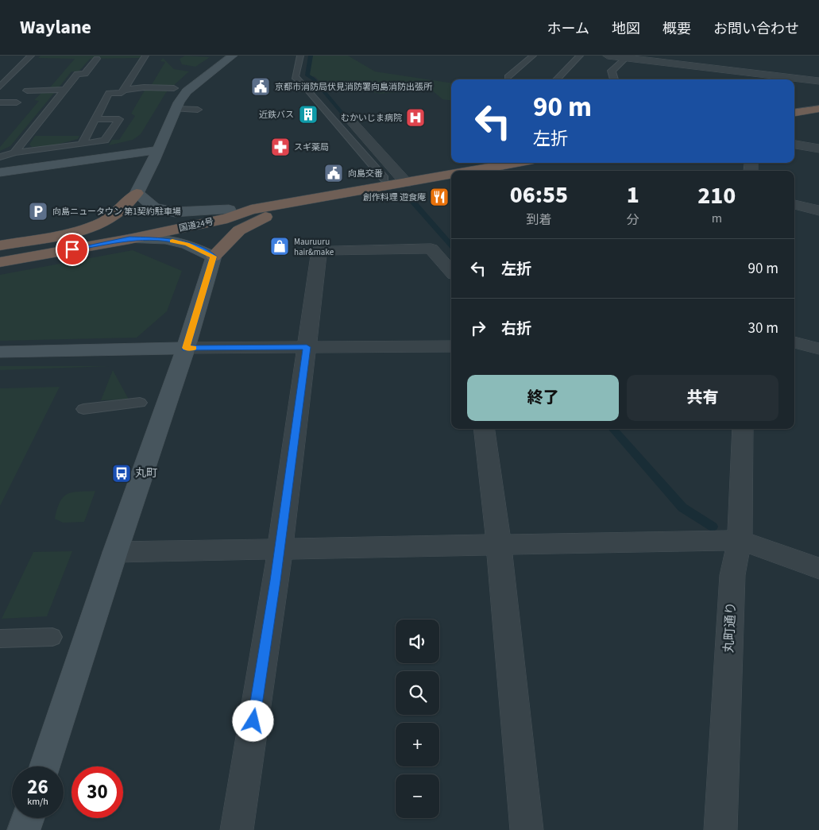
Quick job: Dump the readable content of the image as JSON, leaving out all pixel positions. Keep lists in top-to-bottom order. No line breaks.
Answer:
{"streets":{"highway":["国道24号"],"street":["丸町通り"]},"places":{"public building":["京都市消防局伏見消防署向島消防出張所","向島交番"],"building":["近鉄バス"],"hospital":["むかいじま病院"],"pharmacy":["スギ薬局"],"restaurant":["創作料理 遊食庵"],"parking":["向島ニュータウン 第1契約駐車場"],"shop":["Mauruuru hair&make"],"bus stop":["丸町"]},"page":{"header":"Waylane","nav":["ホーム","地図","概要","お問い合わせ"],"turn":["90 m","左折"],"eta":["06:55","到着","1","分","210","m"],"list":[{"name":"左折","value":"90 m"},{"name":"右折","value":"30 m"}],"buttons":["終了","共有"],"map_buttons":["+","−"],"speed":"26 km/h","limit":"30"}}
